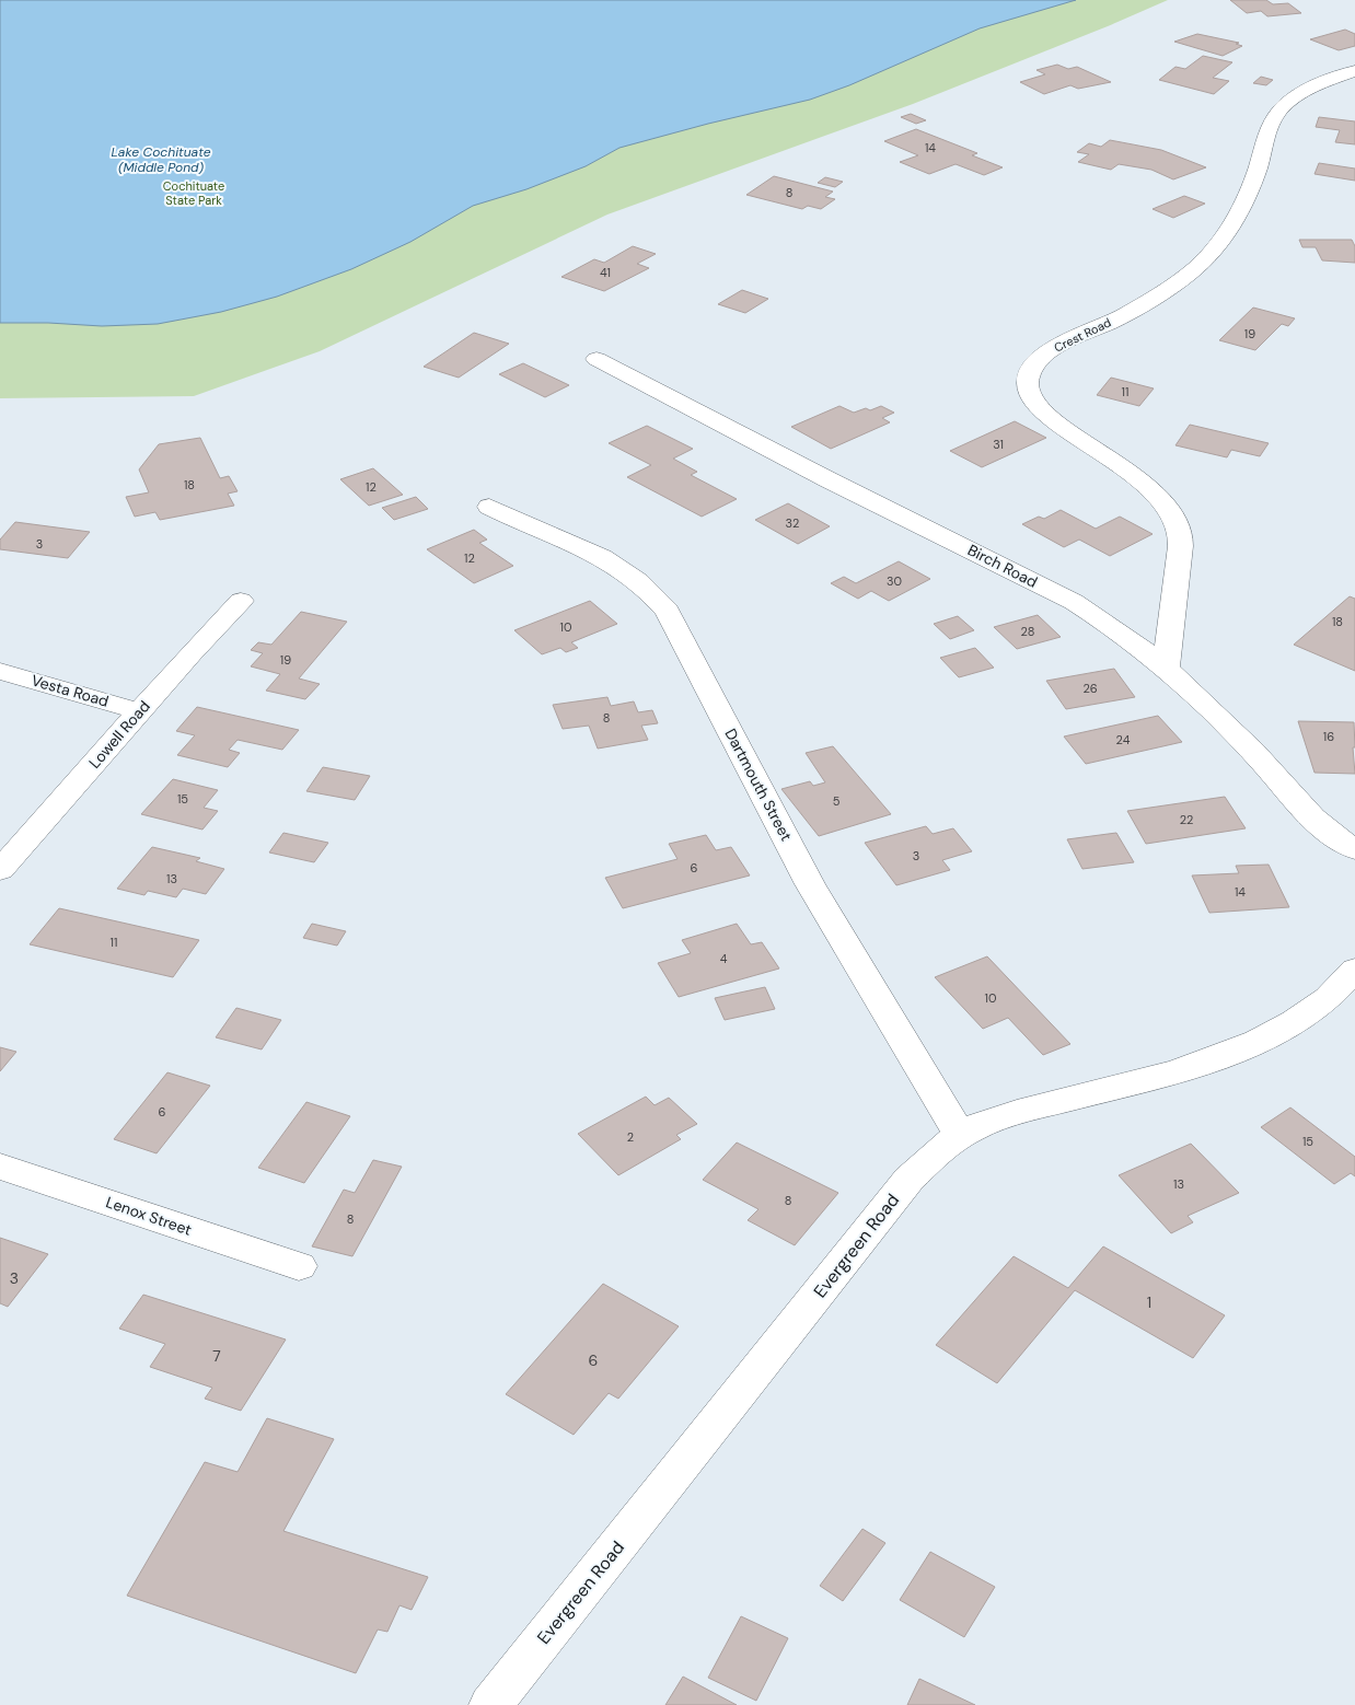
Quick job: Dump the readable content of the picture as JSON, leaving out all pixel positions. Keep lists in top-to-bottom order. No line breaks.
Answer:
{"streets":{"street":["Crest Road","Birch Road","Vesta Road","Lowell Road","Dartmouth Street","Lenox Street","Evergreen Road"]},"crossings":[["Crest Road","Birch Road"],["Vesta Road","Lowell Road"],["Dartmouth Street","Evergreen Road"]],"water":["Lake Cochituate (Middle Pond)"],"parks":["Cochituate State Park"],"house_numbers":["14","8","41","19","11","31","18","12","32","3","12","30","18","10","28","19","26","8","16","24","15","5","22","3","6","13","14","11","4","10","6","2","15","13","8","8","3","1","7","6"]}
